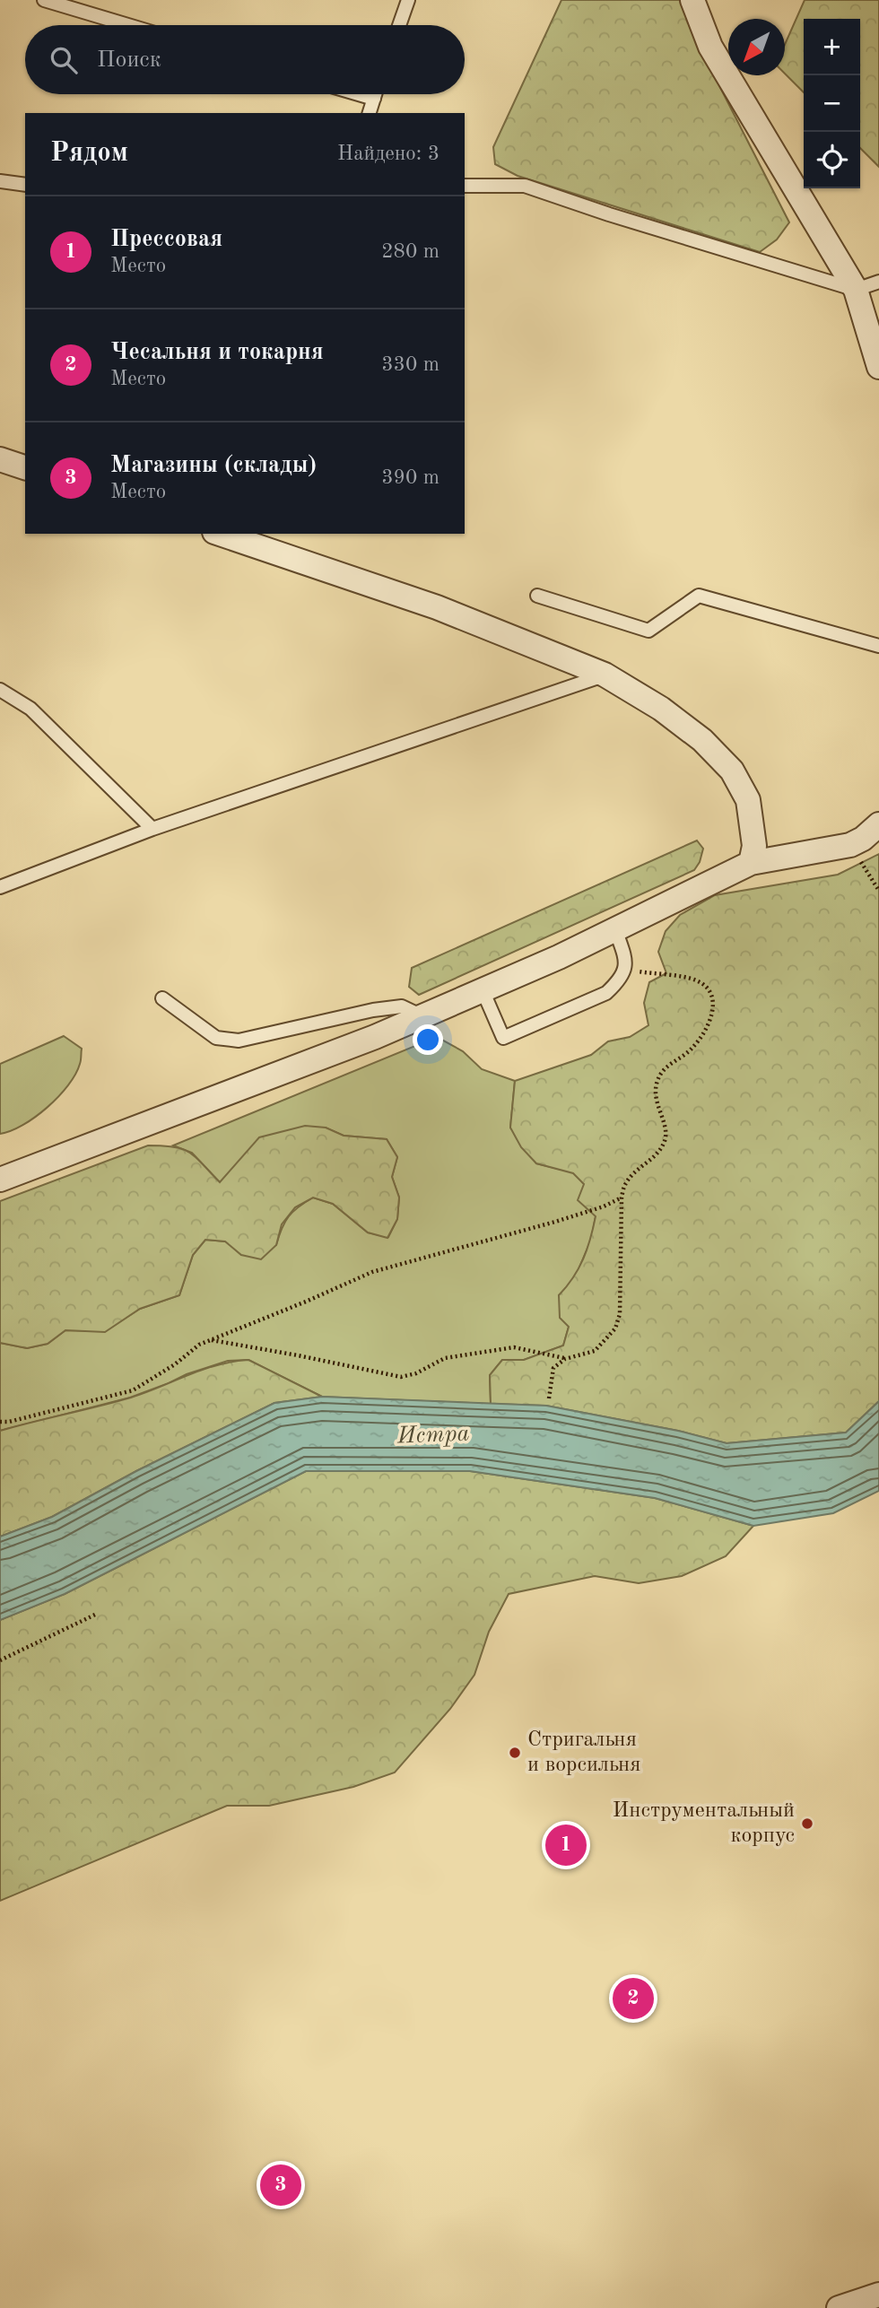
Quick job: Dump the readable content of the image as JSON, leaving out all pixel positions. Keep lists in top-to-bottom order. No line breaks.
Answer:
{"water":["Истра"],"places":["Стригальня и ворсильня","Инструментальный корпус"],"north":"bottom left","page":{"map_buttons":["+","−"],"search":"Поиск","heading":["Рядом","Найдено: 3"],"list":[{"mark":"1","name":"Прессовая","note":"Место","value":"280 m"},{"mark":"2","name":"Чесальня и токарня","note":"Место","value":"330 m"},{"mark":"3","name":"Магазины (склады)","note":"Место","value":"390 m"}],"pins":["1","2","3"]}}
